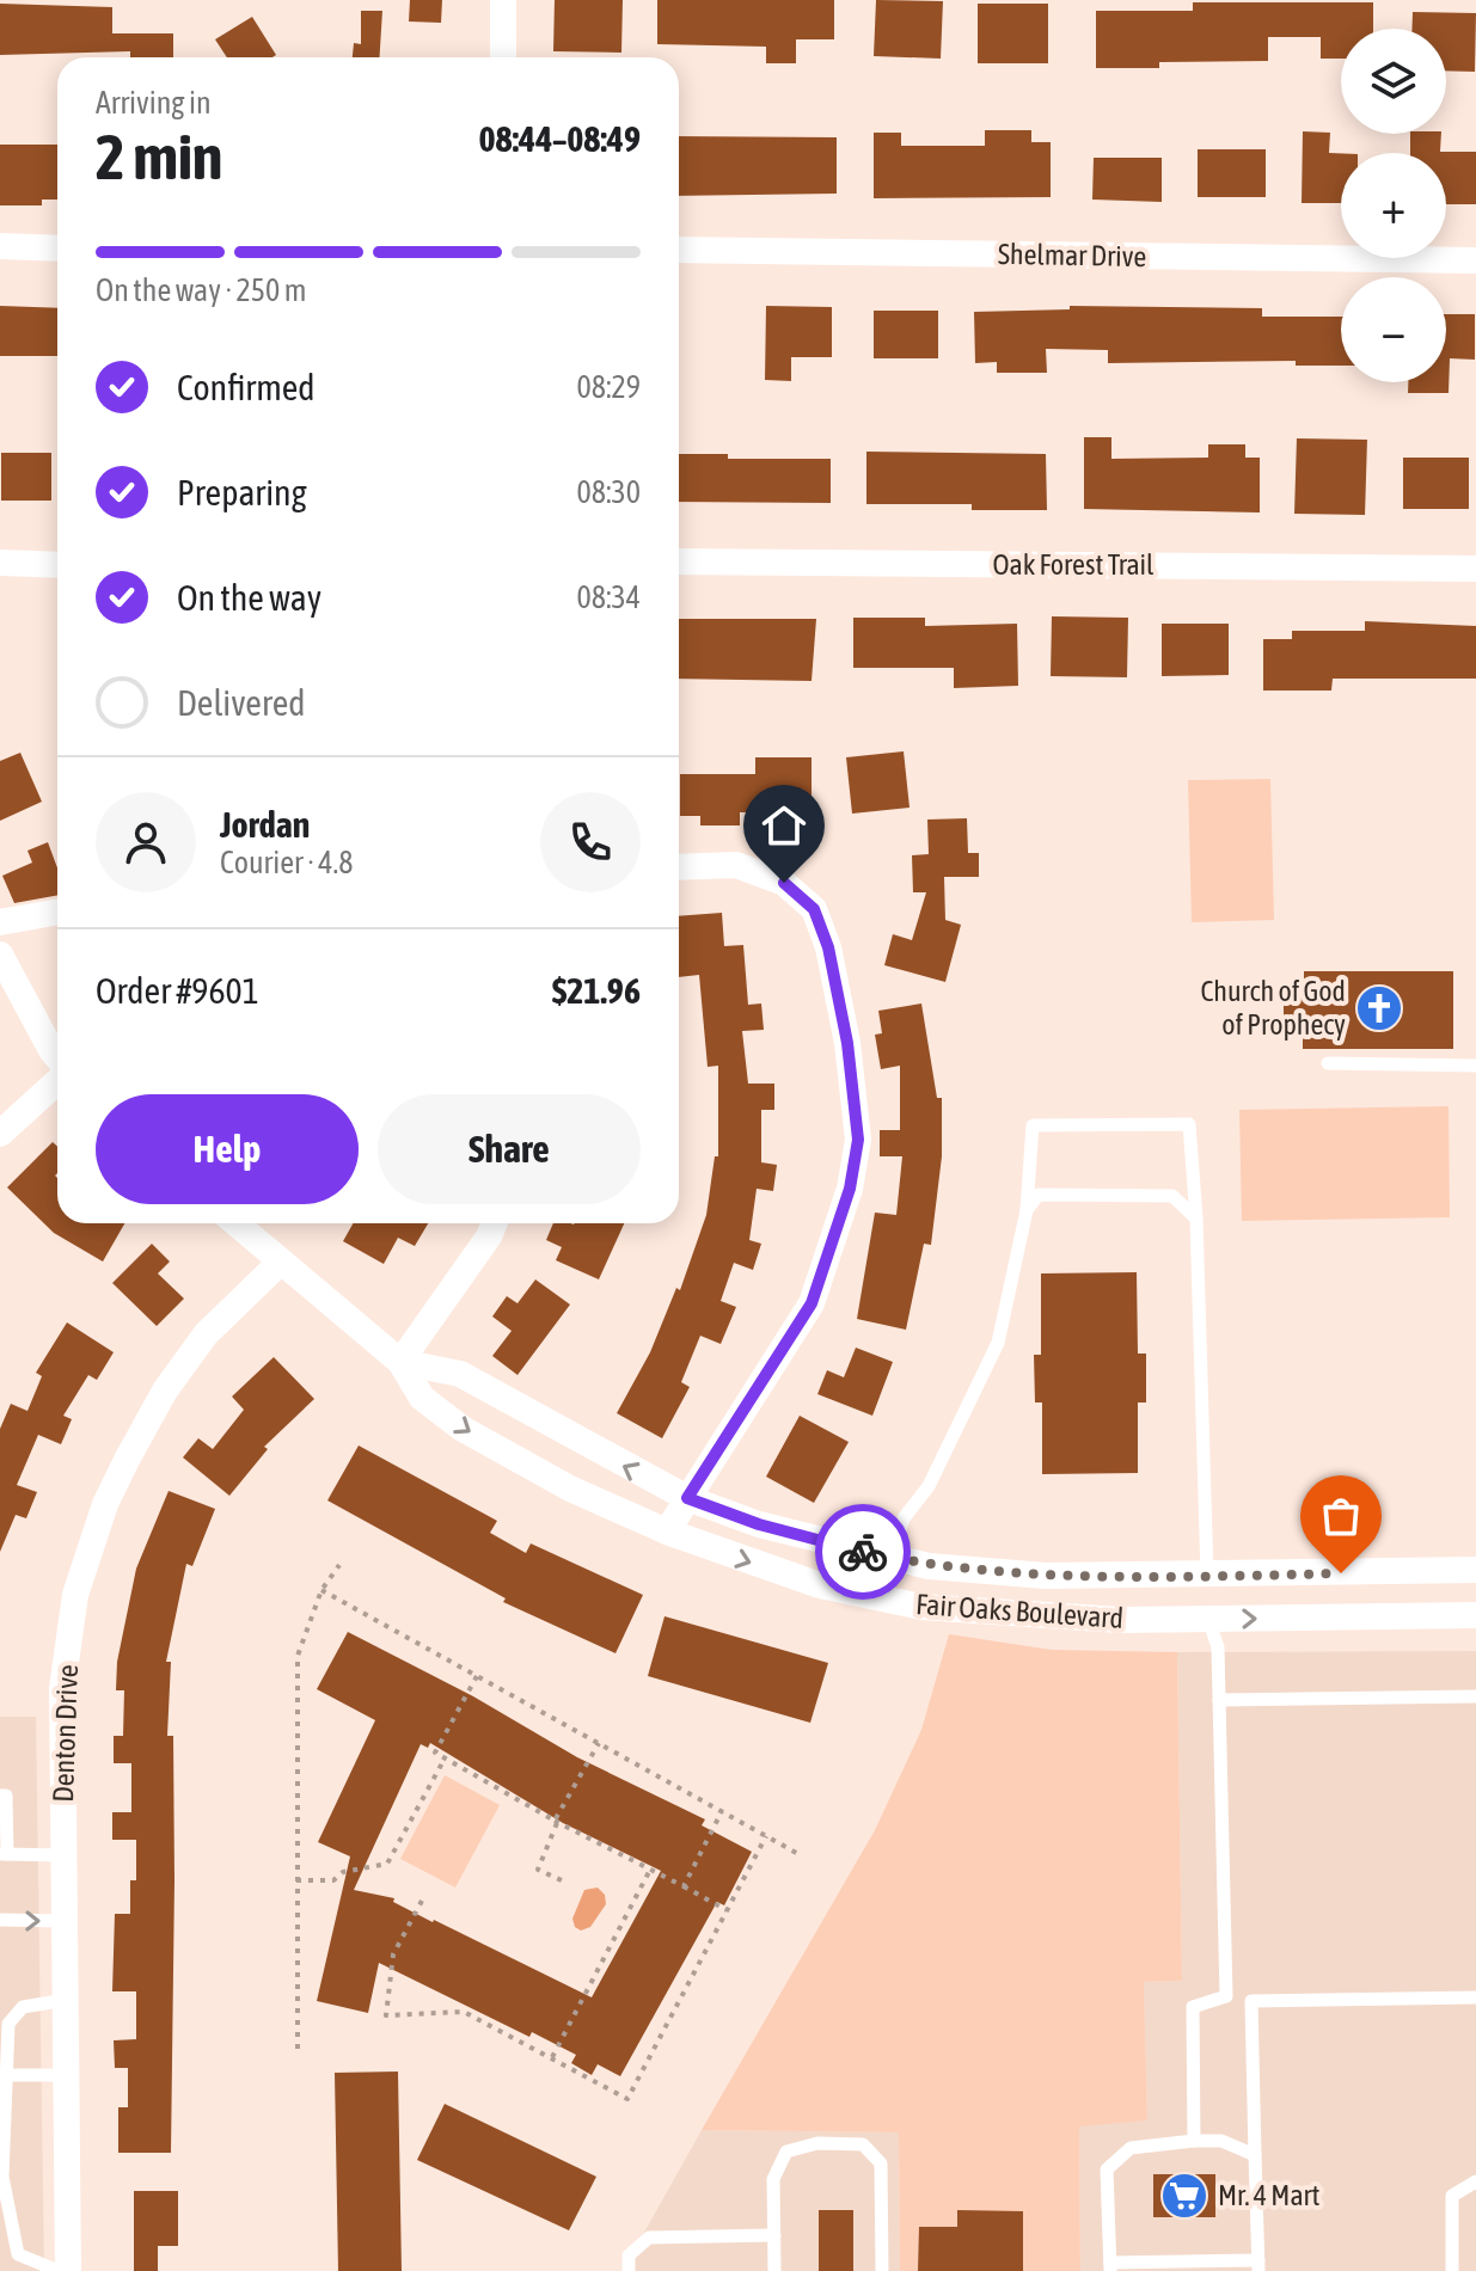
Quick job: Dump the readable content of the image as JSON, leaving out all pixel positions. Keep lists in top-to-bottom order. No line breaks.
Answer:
{"streets":{"street":["Shelmar Drive","Oak Forest Trail","Fair Oaks Boulevard","Denton Drive"]},"crossings":[["Fair Oaks Boulevard","Denton Drive"]],"places":{"church":["Church of God of Prophecy"],"supermarket":["Mr. 4 Mart"]},"page":{"map_buttons":["+","−"],"heading":["2 min","Arriving in","08:44–08:49"],"panel":["Jordan","Courier · 4.8","Order #9601","$21.96"],"bar":"On the way · 250 m","list":[["Confirmed","08:29"],["Preparing","08:30"],["On the way","08:34"],"Delivered"],"buttons":["Help","Share"]}}
